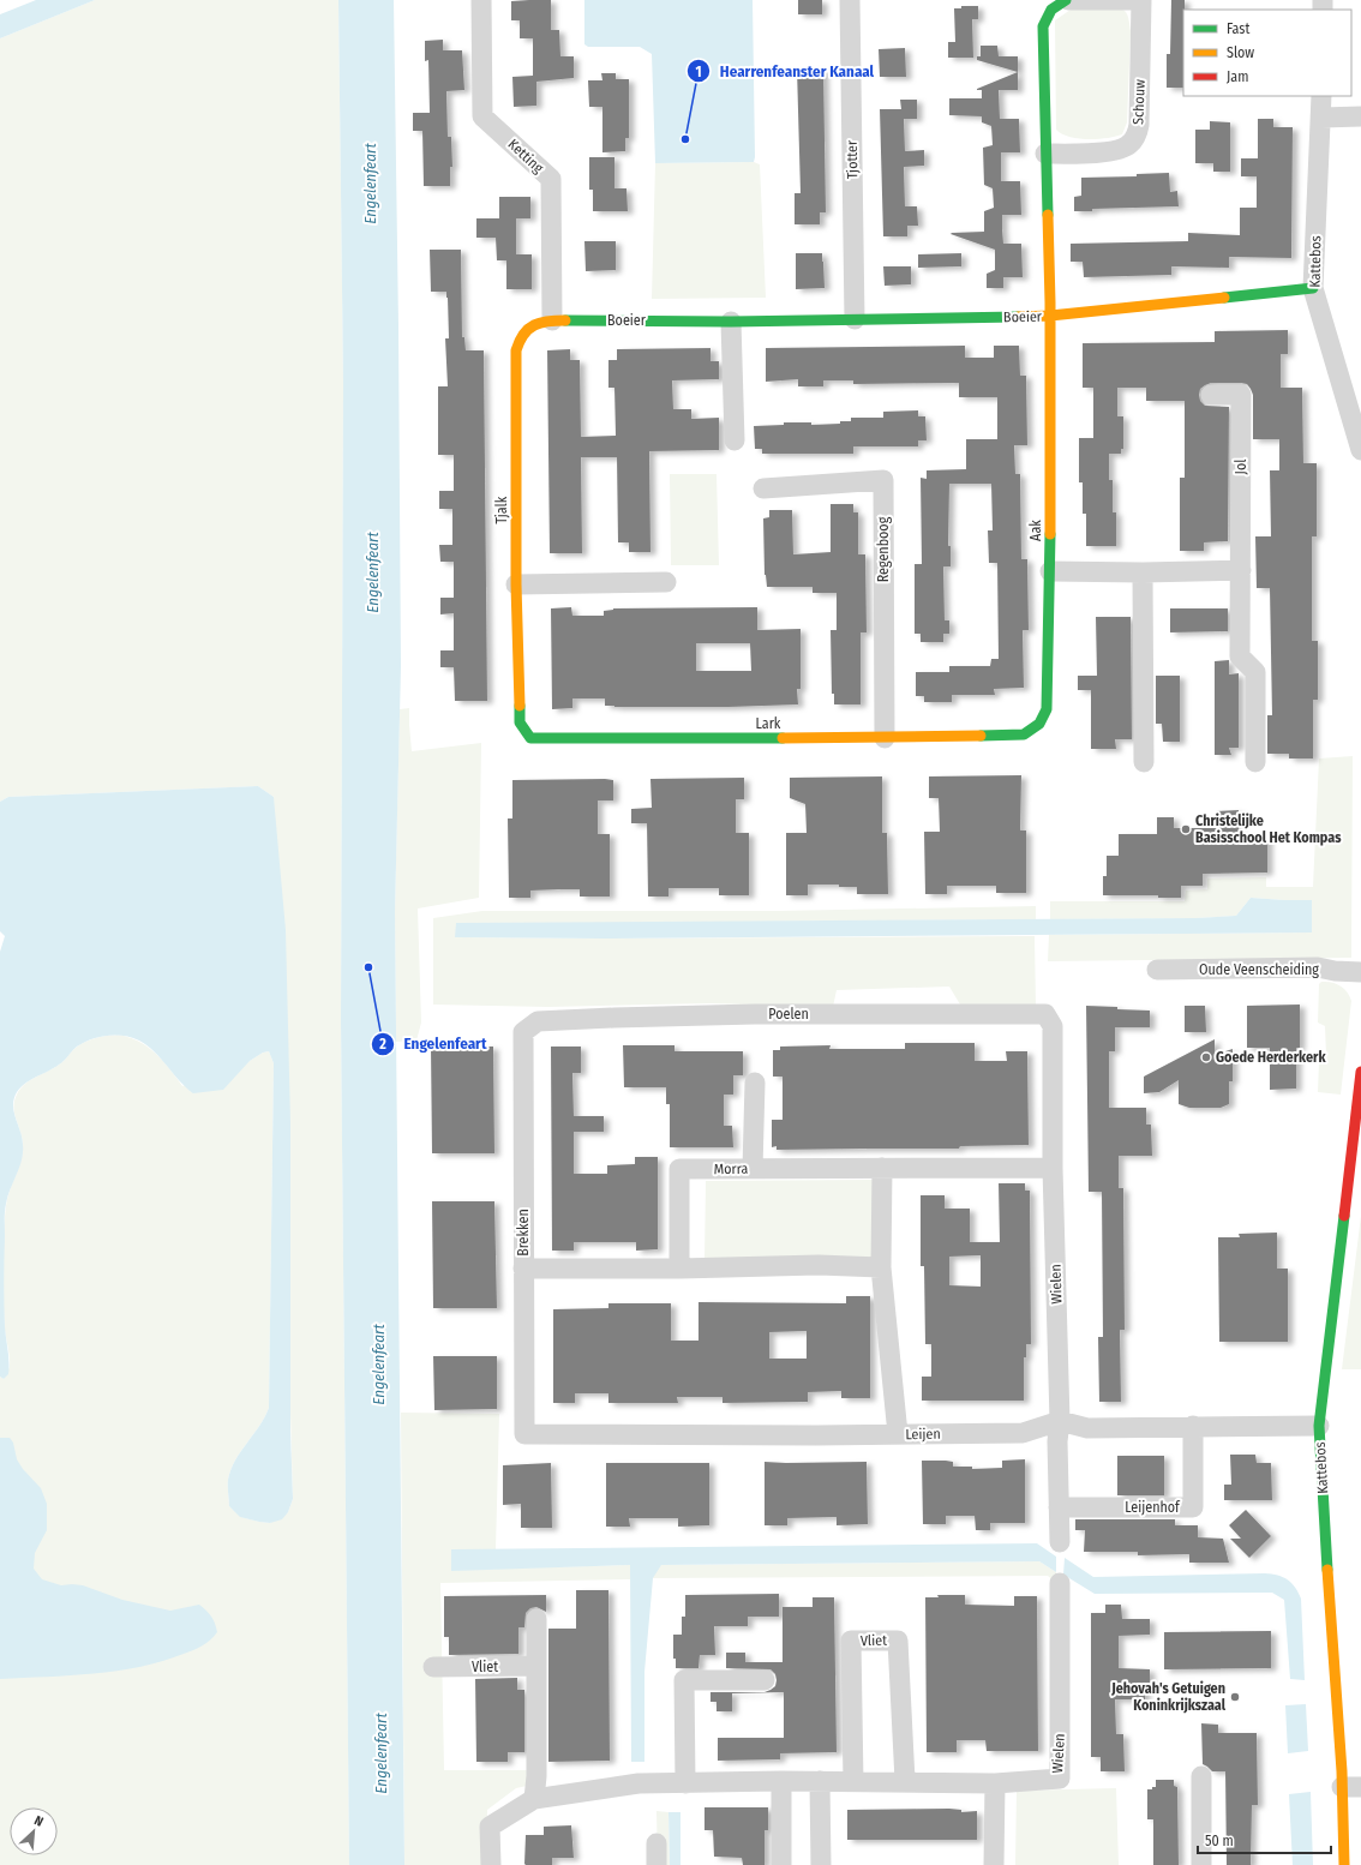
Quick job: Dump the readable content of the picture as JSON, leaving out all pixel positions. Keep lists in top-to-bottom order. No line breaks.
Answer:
{"streets":{"street":["Schouw","Ketting","Tjotter","Kattebos","Boeier","Jol","Tjalk","Aak","Regenboog","Lark","Oude Veenscheiding","Poelen","Morra","Brekken","Wielen","Leijen","Leijenhof","Vliet"]},"crossings":[["Schouw","Boeier"],["Schouw","Aak"],["Ketting","Boeier"],["Ketting","Tjalk"],["Tjotter","Boeier"],["Kattebos","Boeier"],["Boeier","Tjalk"],["Boeier","Aak"],["Tjalk","Lark"],["Aak","Lark"],["Regenboog","Lark"],["Poelen","Brekken"],["Poelen","Wielen"],["Morra","Wielen"],["Brekken","Leijen"],["Wielen","Leijen"],["Wielen","Leijenhof"]],"water":["Engelenfeart"],"places":["Hearrenfeanster Kanaal","Christelijke Basisschool Het Kompas","Engelenfeart","Goede Herderkerk","Jehovah's Getuigen Koninkrijkszaal"],"legend":["Fast","Slow","Jam"],"scale_bar":"50 m","north":"top right"}
